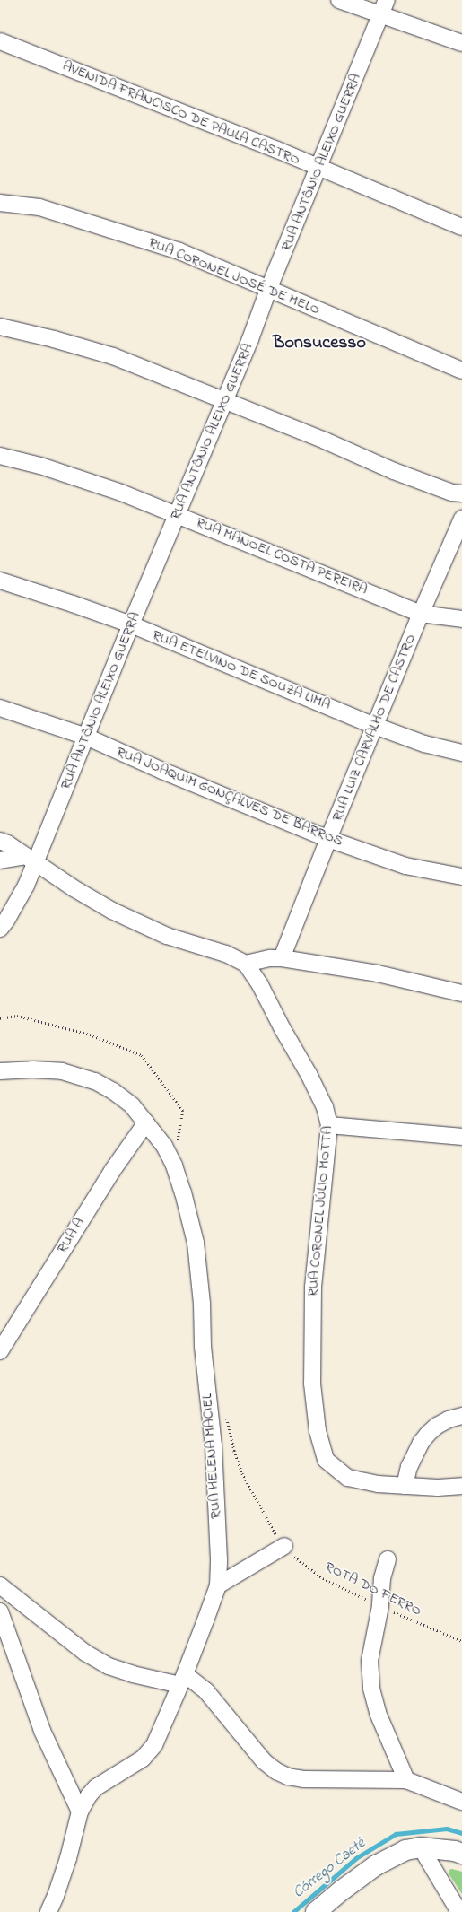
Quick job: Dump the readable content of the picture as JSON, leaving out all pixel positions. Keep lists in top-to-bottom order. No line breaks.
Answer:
{"streets":{"street":["AVENIDA FRANCISCO DE PAULA CASTRO","RUA ANTÔNIO ALEIXO GUERRA","RUA CORONEL JOSÉ DE MELO","RUA MANOEL COSTA PEREIRA","RUA ETELVINO DE SOUZA LIMA","RUA LUIZ CARVALHO DE CASTRO","RUA JOAQUIM GONÇALVES DE BARROS","RUA CORONEL JÚLIO MOTTA","RUA A","RUA HELENA MACIEL"],"path":["ROTA DO FERRO"]},"crossings":[["AVENIDA FRANCISCO DE PAULA CASTRO","RUA ANTÔNIO ALEIXO GUERRA"],["RUA ANTÔNIO ALEIXO GUERRA","RUA CORONEL JOSÉ DE MELO"],["RUA ANTÔNIO ALEIXO GUERRA","RUA MANOEL COSTA PEREIRA"],["RUA ANTÔNIO ALEIXO GUERRA","RUA ETELVINO DE SOUZA LIMA"],["RUA ANTÔNIO ALEIXO GUERRA","RUA JOAQUIM GONÇALVES DE BARROS"],["RUA ANTÔNIO ALEIXO GUERRA","RUA CORONEL JÚLIO MOTTA"],["RUA MANOEL COSTA PEREIRA","RUA LUIZ CARVALHO DE CASTRO"],["RUA ETELVINO DE SOUZA LIMA","RUA LUIZ CARVALHO DE CASTRO"],["RUA LUIZ CARVALHO DE CASTRO","RUA JOAQUIM GONÇALVES DE BARROS"],["RUA A","RUA HELENA MACIEL"]],"districts":["Bonsucesso"],"water":["Córrego Caeté"]}
